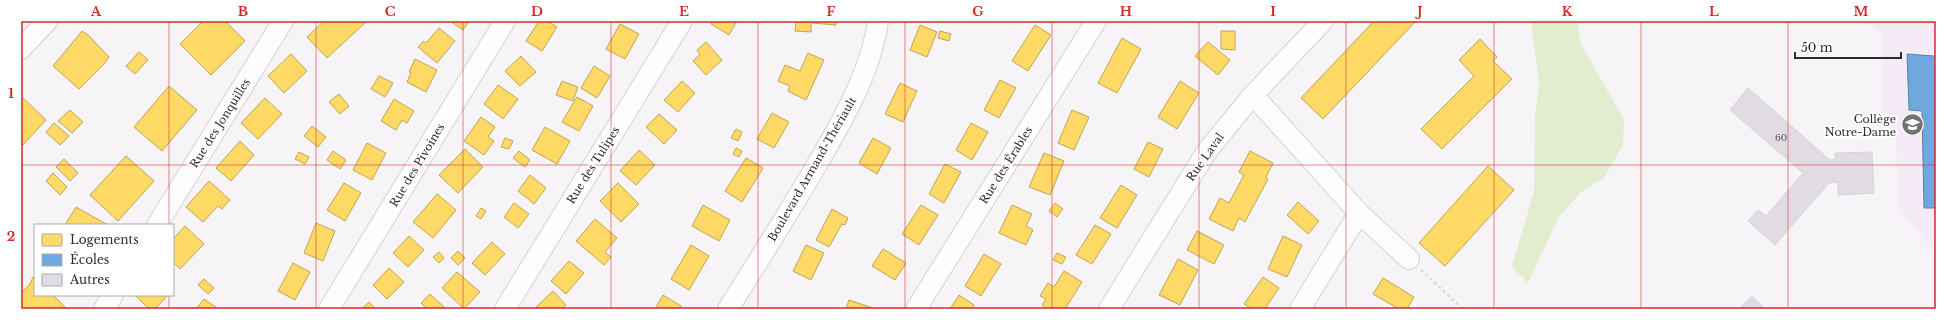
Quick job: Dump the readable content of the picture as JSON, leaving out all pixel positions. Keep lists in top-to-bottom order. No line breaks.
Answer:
{"streets":{"street":["Rue des Jonquilles","Rue Laval","Rue des Pivoines","Rue des Tulipes","Rue des Érables","Boulevard Armand-Thériault"]},"places":{"school or university":["Collège Notre-Dame"]},"house_numbers":["60"],"legend":["Logements","Écoles","Autres"],"scale_bar":"50 m","grid":{"columns":["A","B","C","D","E","F","G","H","I","J","K","L","M"],"rows":["1","2"]}}
